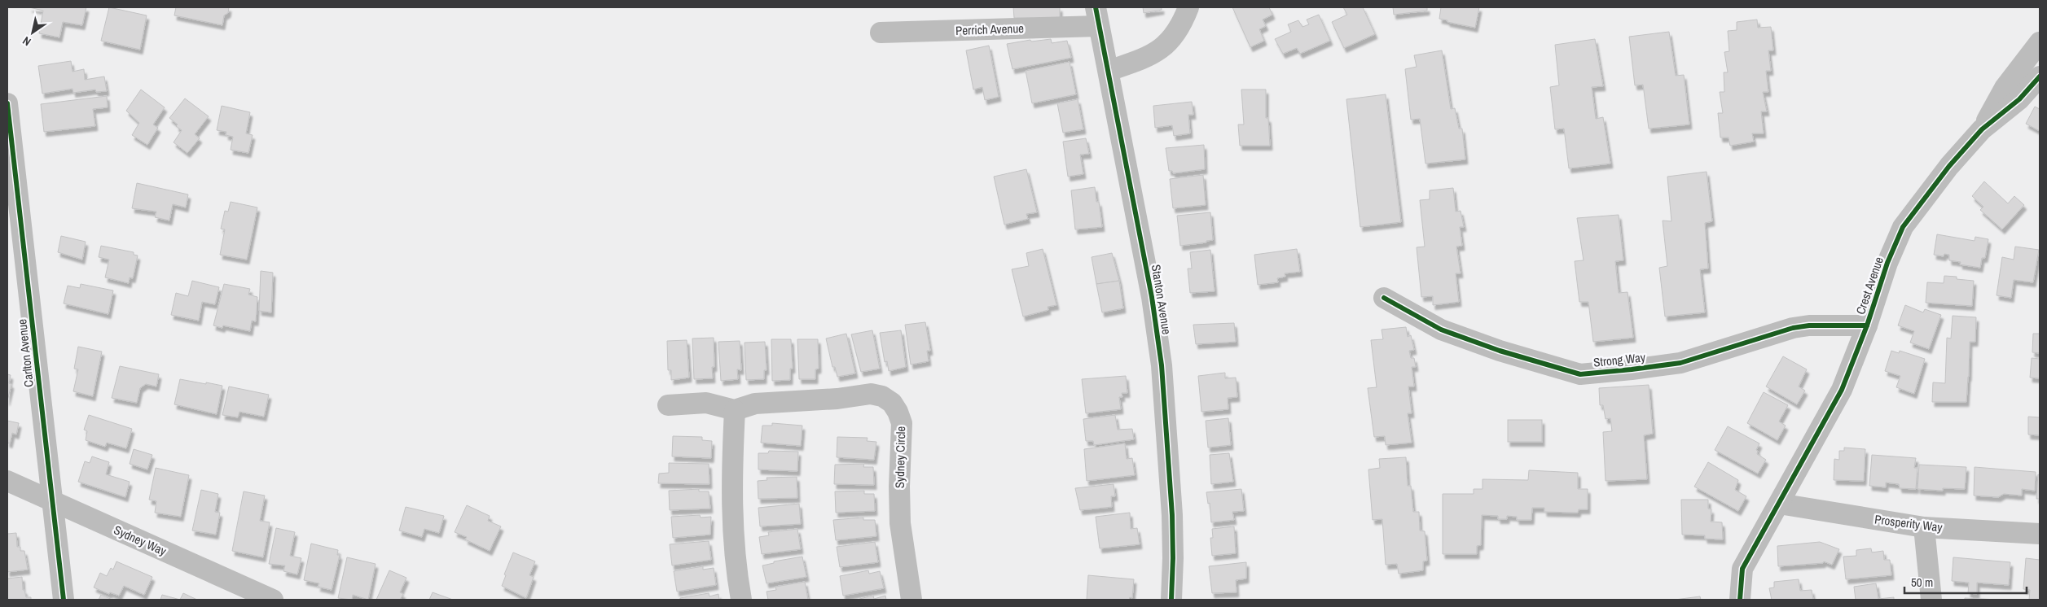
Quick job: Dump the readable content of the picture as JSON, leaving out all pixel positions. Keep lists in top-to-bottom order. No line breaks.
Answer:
{"streets":{"street":["Perrich Avenue","Crest Avenue","Stanton Avenue","Carlton Avenue","Strong Way","Sydney Circle","Prosperity Way","Sydney Way"]},"crossings":[["Perrich Avenue","Stanton Avenue"],["Crest Avenue","Strong Way"],["Crest Avenue","Prosperity Way"],["Carlton Avenue","Sydney Way"]],"scale_bar":"50 m","north":"bottom left"}
